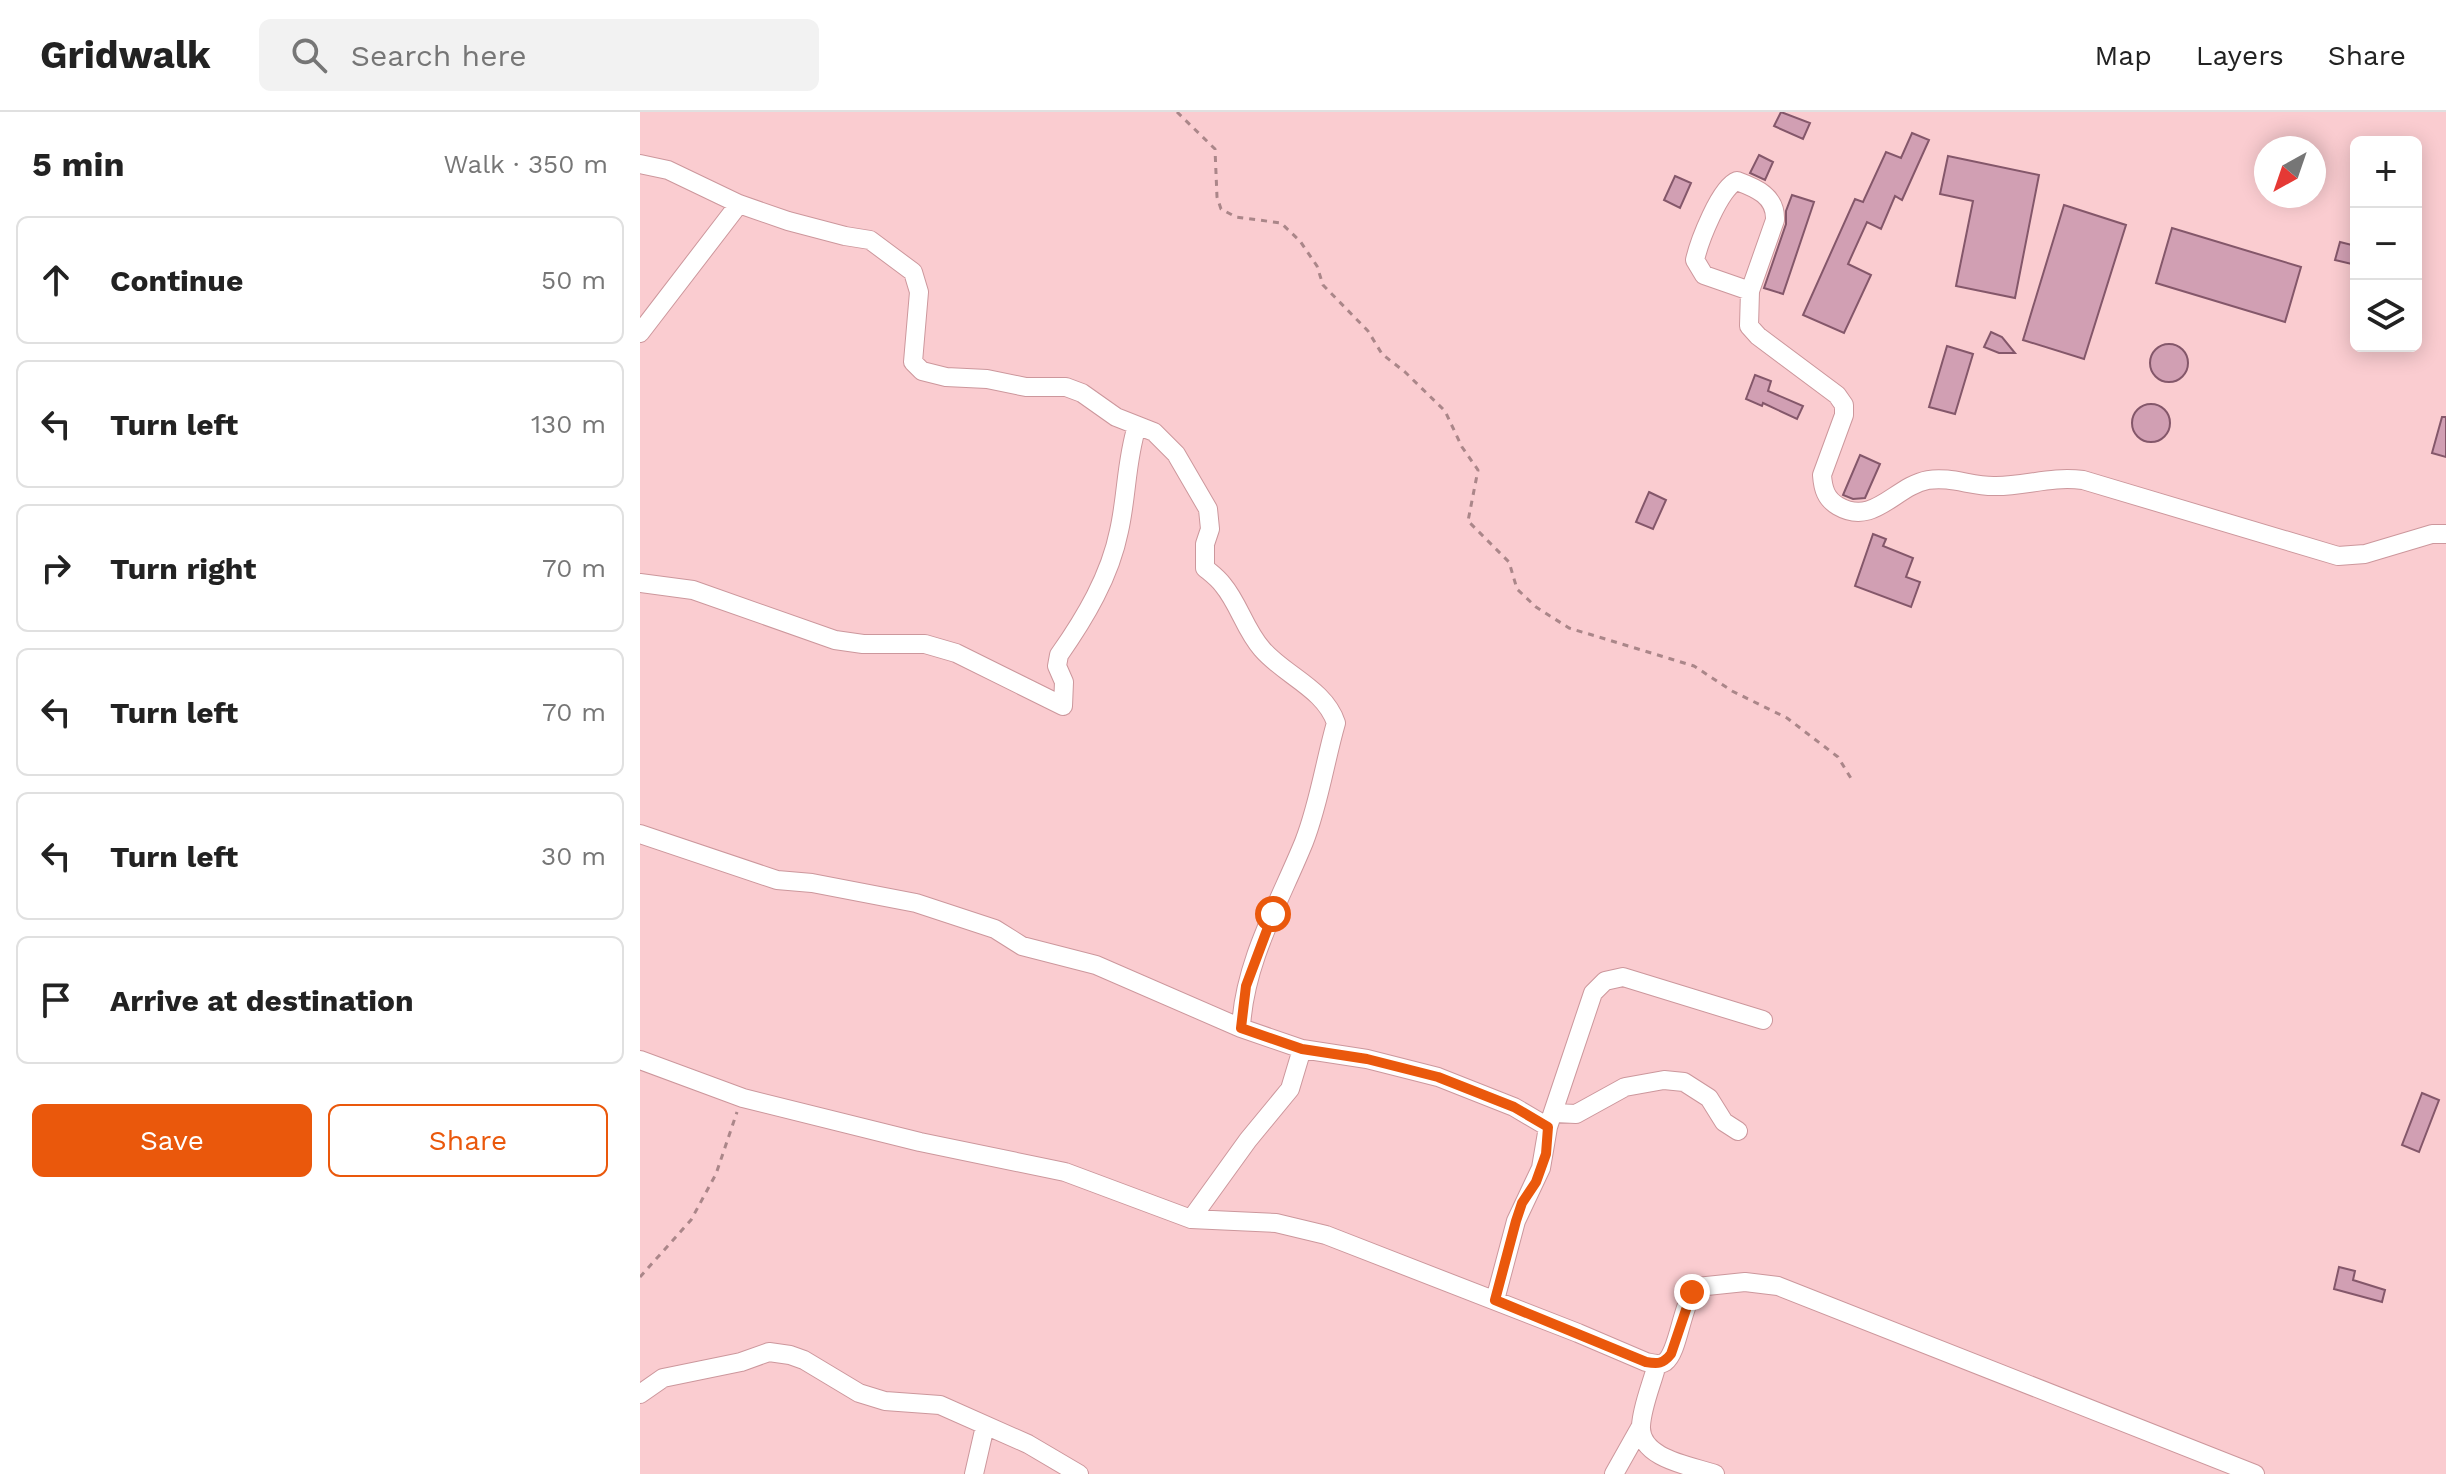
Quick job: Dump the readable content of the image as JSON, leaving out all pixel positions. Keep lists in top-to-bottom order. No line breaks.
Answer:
{"north":"bottom left","page":{"header":"Gridwalk","search":"Search here","nav":["Map","Layers","Share"],"heading":["5 min","Walk · 350 m"],"map_buttons":["+","−"],"list":[["Continue","50 m"],["Turn left","130 m"],["Turn right","70 m"],["Turn left","70 m"],["Turn left","30 m"],"Arrive at destination"],"buttons":["Save","Share"]}}
